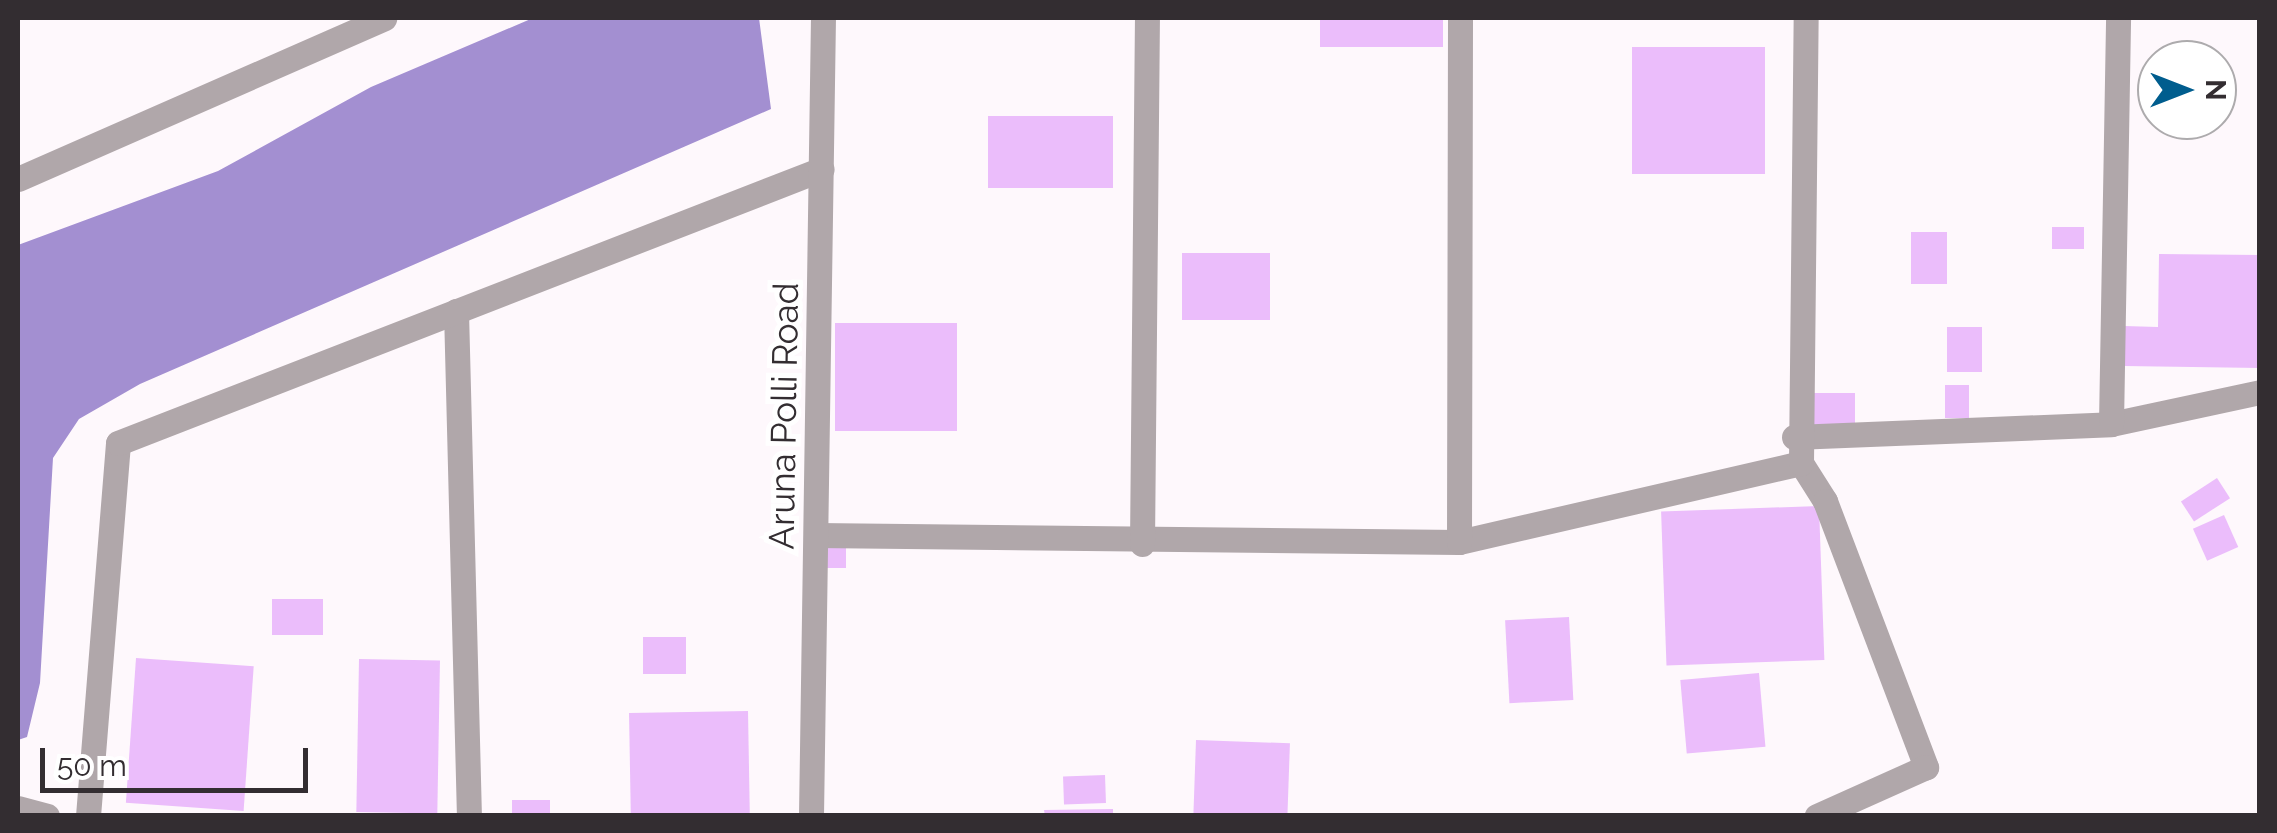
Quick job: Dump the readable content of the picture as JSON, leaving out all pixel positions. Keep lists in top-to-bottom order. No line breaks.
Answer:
{"streets":{"street":["Aruna Polli Road"]},"scale_bar":"50 m","north":"right"}
